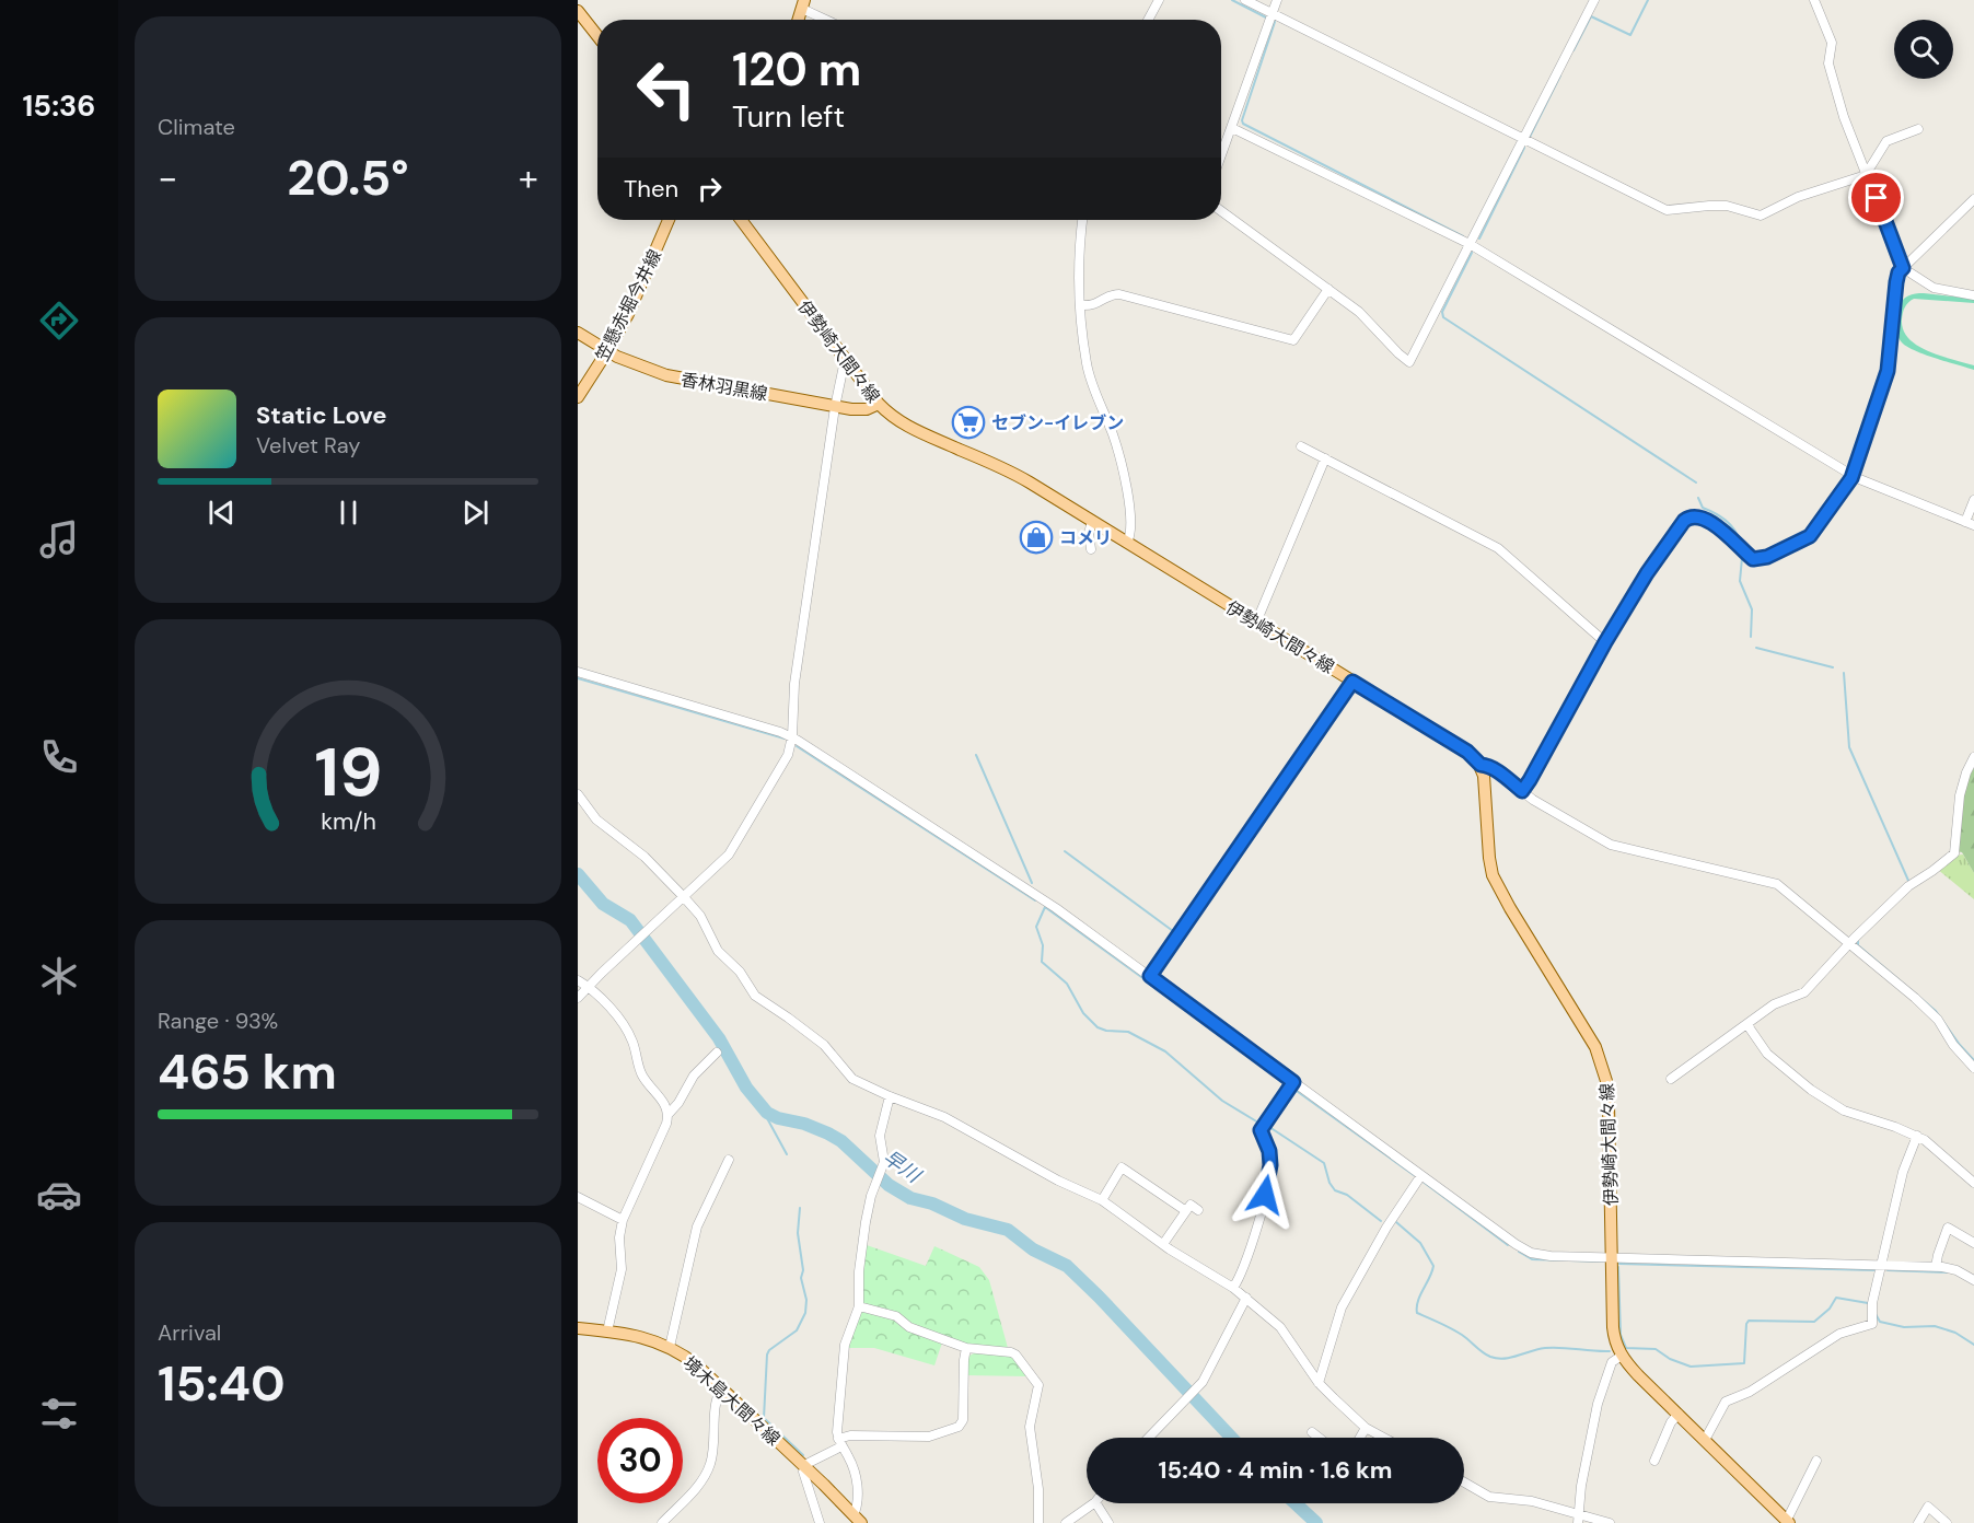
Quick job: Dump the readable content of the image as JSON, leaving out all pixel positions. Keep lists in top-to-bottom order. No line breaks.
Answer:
{"streets":{"main road":["笠懸赤堀今井線","伊勢崎大間々線","香林羽黒線","境木島大間々線"]},"crossings":[["笠懸赤堀今井線","香林羽黒線"],["伊勢崎大間々線","香林羽黒線"]],"water":["早川"],"places":{"supermarket":["セブン-イレブン"],"shop":["コメリ"]},"page":{"tabs":"15:36","tile":["Climate",["Range · 93%","465 km"],["Arrival","15:40"]],"turn":["120 m","Turn left"],"heat":["−","20.5°","+"],"then":"Then","song":["Static Love","Velvet Ray"],"limit":"30","trip":"15:40 · 4 min · 1.6 km","gauge":["19","km/h"]}}
